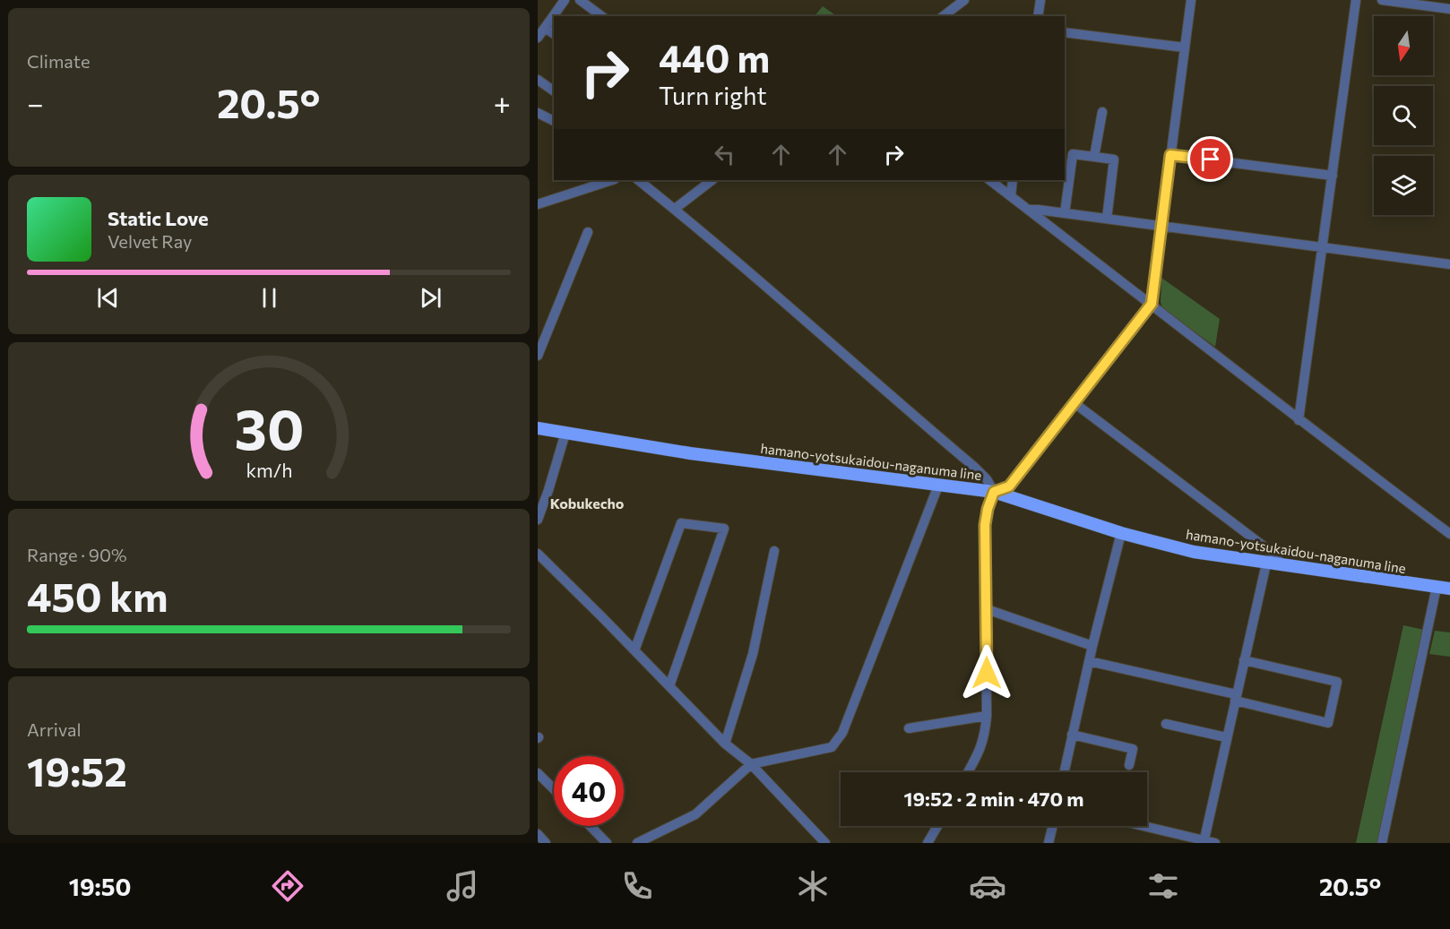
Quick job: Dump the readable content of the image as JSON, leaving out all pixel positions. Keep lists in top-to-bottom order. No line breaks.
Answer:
{"streets":{"main road":["hamano-yotsukaidou-naganuma line"]},"districts":["Kobukecho"],"north":"bottom","page":{"tile":["Climate",["Range · 90%","450 km"],["Arrival","19:52"]],"turn":["440 m","Turn right"],"heat":["−","20.5°","+"],"song":["Static Love","Velvet Ray"],"limit":"40","trip":"19:52 · 2 min · 470 m","tabs":["19:50","20.5°"],"gauge":["30","km/h"]}}
